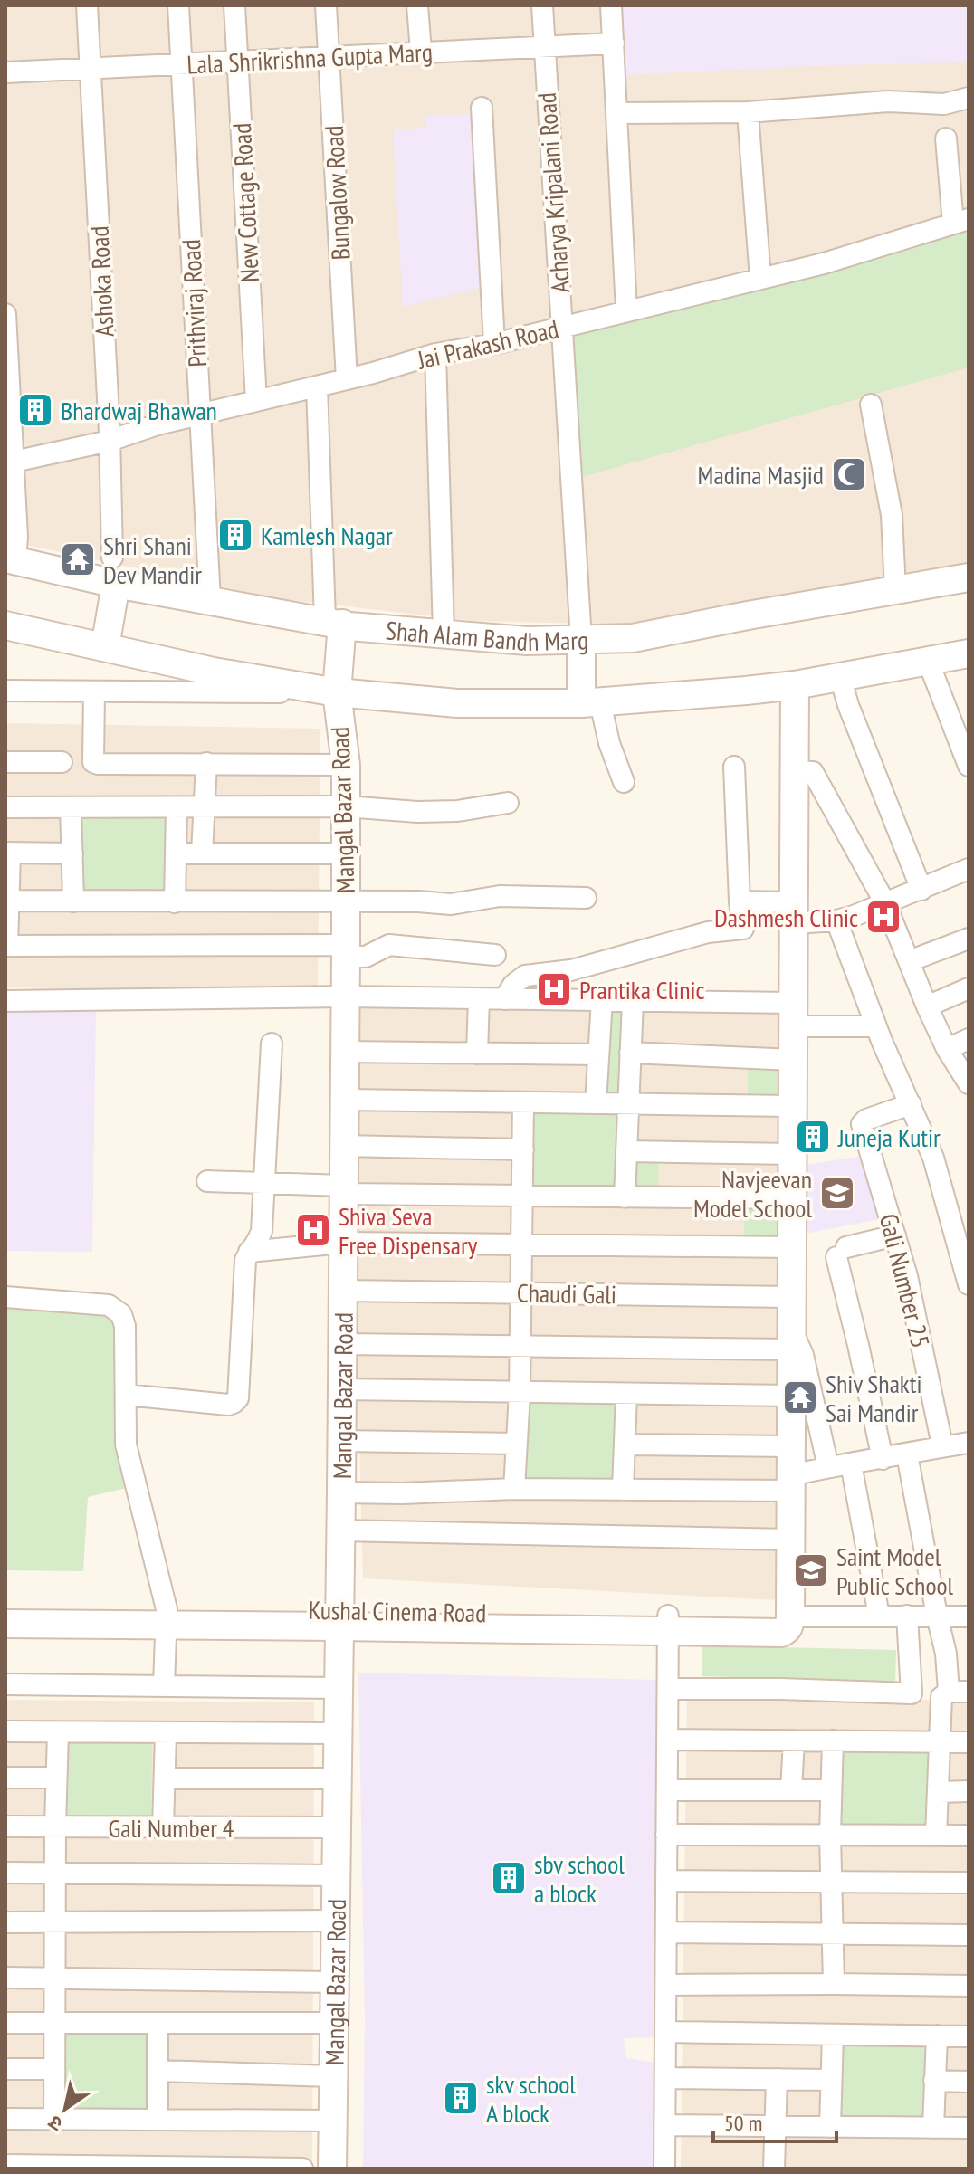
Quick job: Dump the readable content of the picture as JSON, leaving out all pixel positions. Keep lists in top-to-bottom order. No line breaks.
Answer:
{"streets":{"street":["Lala Shrikrishna Gupta Marg","Bungalow Road","Acharya Kripalani Road","New Cottage Road","Ashoka Road","Prithviraj Road","Jai Prakash Road","Shah Alam Bandh Marg","Mangal Bazar Road","Gali Number 25","Chaudi Gali","Kushal Cinema Road","Gali Number 4"]},"crossings":[["Lala Shrikrishna Gupta Marg","Bungalow Road"],["Lala Shrikrishna Gupta Marg","Acharya Kripalani Road"],["Lala Shrikrishna Gupta Marg","New Cottage Road"],["Lala Shrikrishna Gupta Marg","Ashoka Road"],["Lala Shrikrishna Gupta Marg","Prithviraj Road"],["Bungalow Road","Jai Prakash Road"],["Acharya Kripalani Road","Jai Prakash Road"],["Acharya Kripalani Road","Shah Alam Bandh Marg"],["New Cottage Road","Jai Prakash Road"],["Ashoka Road","Jai Prakash Road"],["Ashoka Road","Shah Alam Bandh Marg"],["Prithviraj Road","Jai Prakash Road"],["Prithviraj Road","Shah Alam Bandh Marg"],["Shah Alam Bandh Marg","Mangal Bazar Road"],["Mangal Bazar Road","Chaudi Gali"],["Mangal Bazar Road","Kushal Cinema Road"],["Mangal Bazar Road","Gali Number 4"]],"places":{"building":["Bhardwaj Bhawan","Kamlesh Nagar","Juneja Kutir","sbv school a block","skv school A block"],"mosque":["Madina Masjid"],"temple":["Shri Shani Dev Mandir","Shiv Shakti Sai Mandir"],"hospital":["Dashmesh Clinic","Prantika Clinic","Shiva Seva Free Dispensary"],"school or university":["Navjeevan Model School","Saint Model Public School"]},"scale_bar":"50 m","north":"bottom left"}
